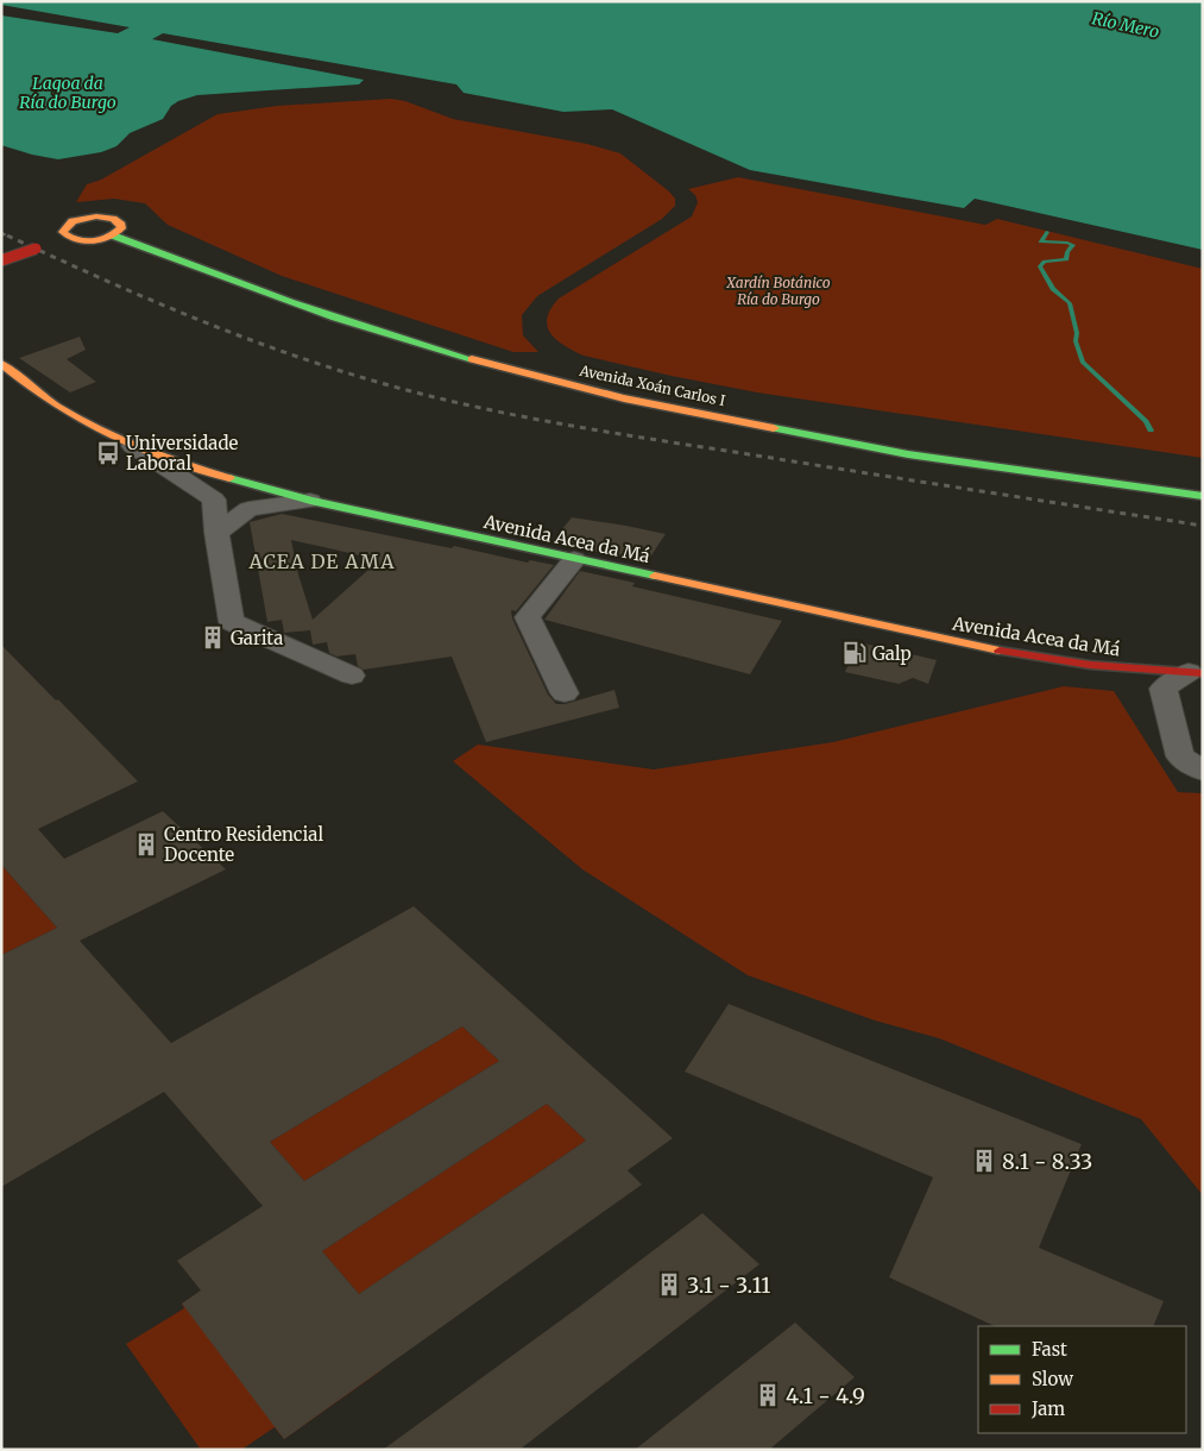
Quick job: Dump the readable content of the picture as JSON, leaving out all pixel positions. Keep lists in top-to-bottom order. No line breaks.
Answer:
{"streets":{"street":["Avenida Xoán Carlos I","Avenida Acea da Má"]},"districts":["ACEA DE AMA"],"water":["Río Mero","Lagoa da Ría do Burgo"],"parks":["Xardín Botánico Ría do Burgo"],"places":{"bus stop":["Universidade Laboral"],"building":["Garita","Centro Residencial Docente","8.1 - 8.33","3.1 - 3.11","4.1 - 4.9"],"fuel station":["Galp"]},"legend":["Fast","Slow","Jam"]}
